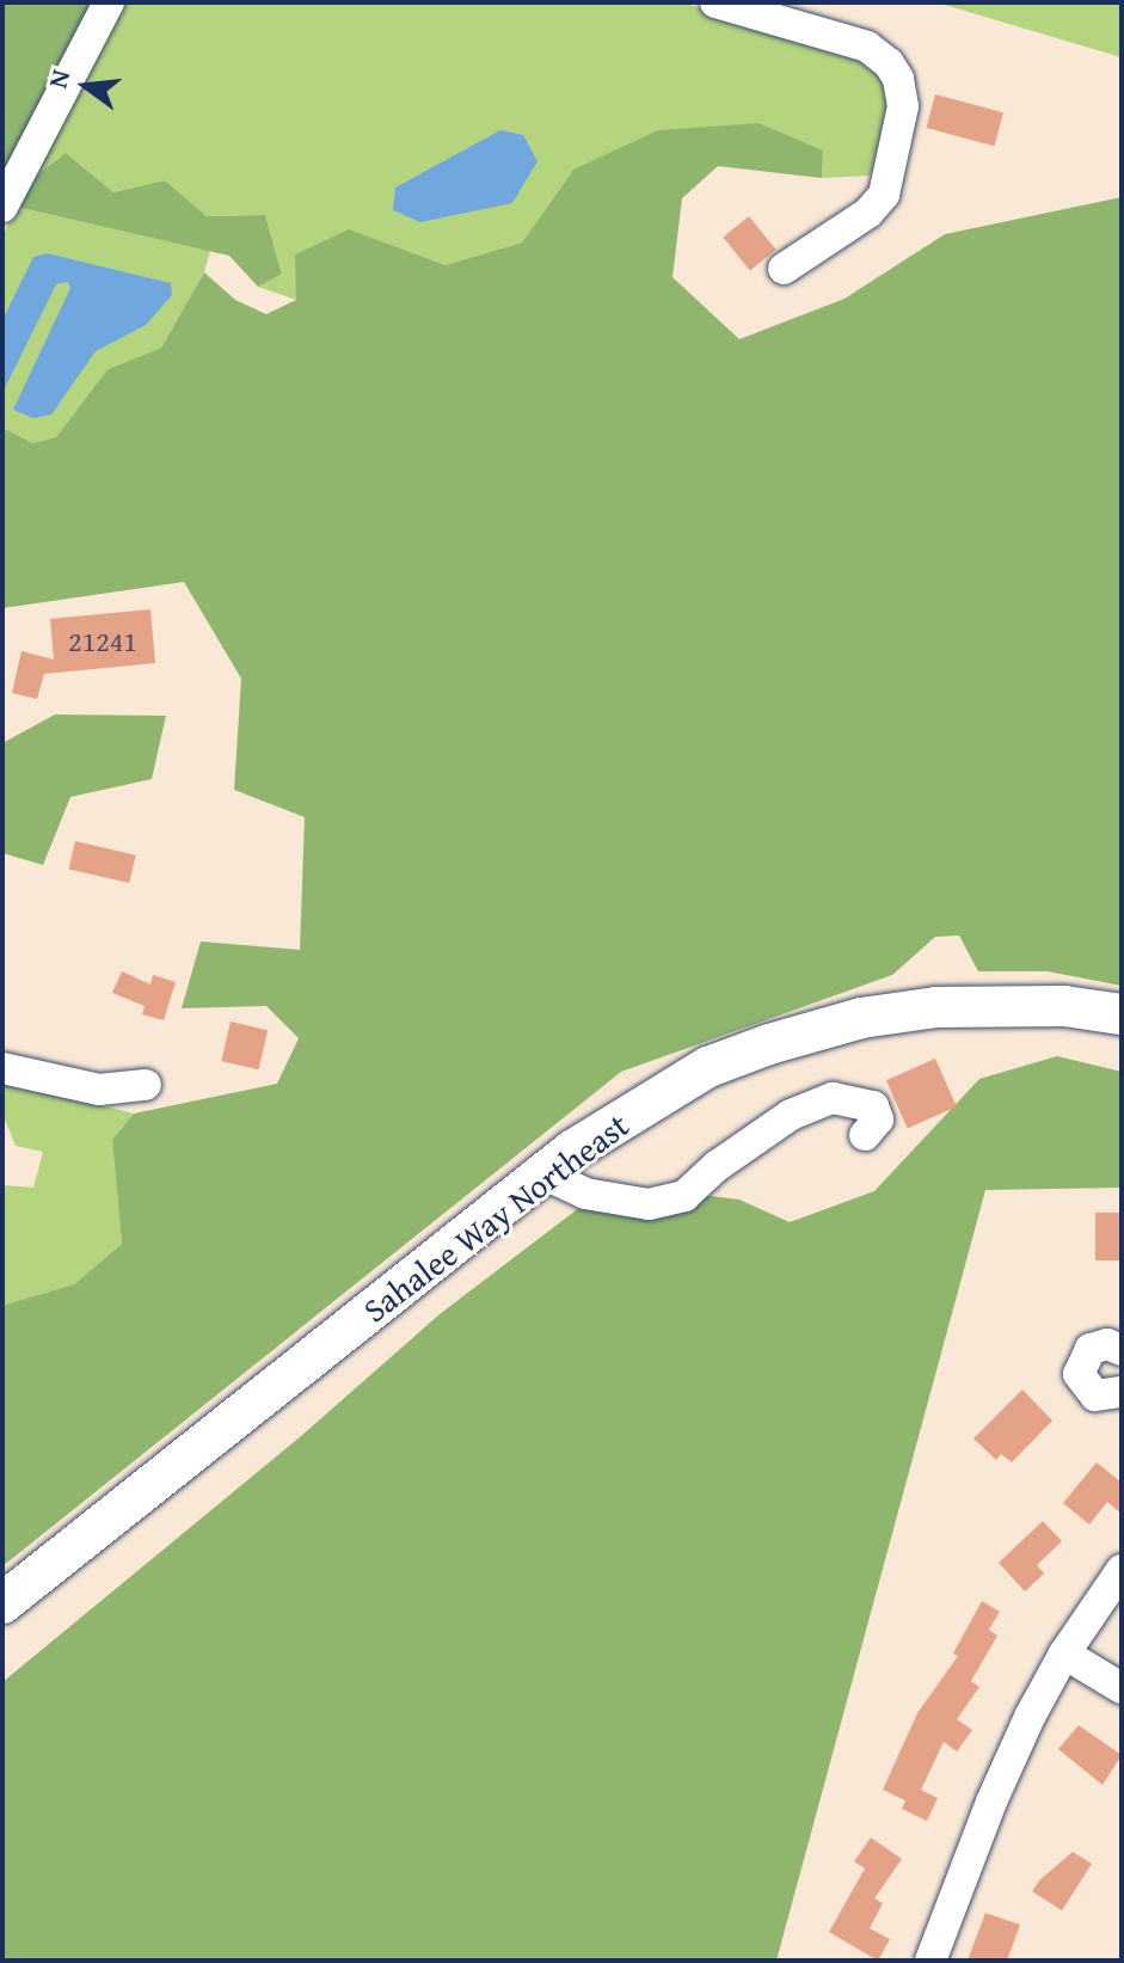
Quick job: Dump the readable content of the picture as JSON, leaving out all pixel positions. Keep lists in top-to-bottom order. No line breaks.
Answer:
{"streets":{"main road":["Sahalee Way Northeast"]},"house_numbers":["21241"],"north":"left"}
